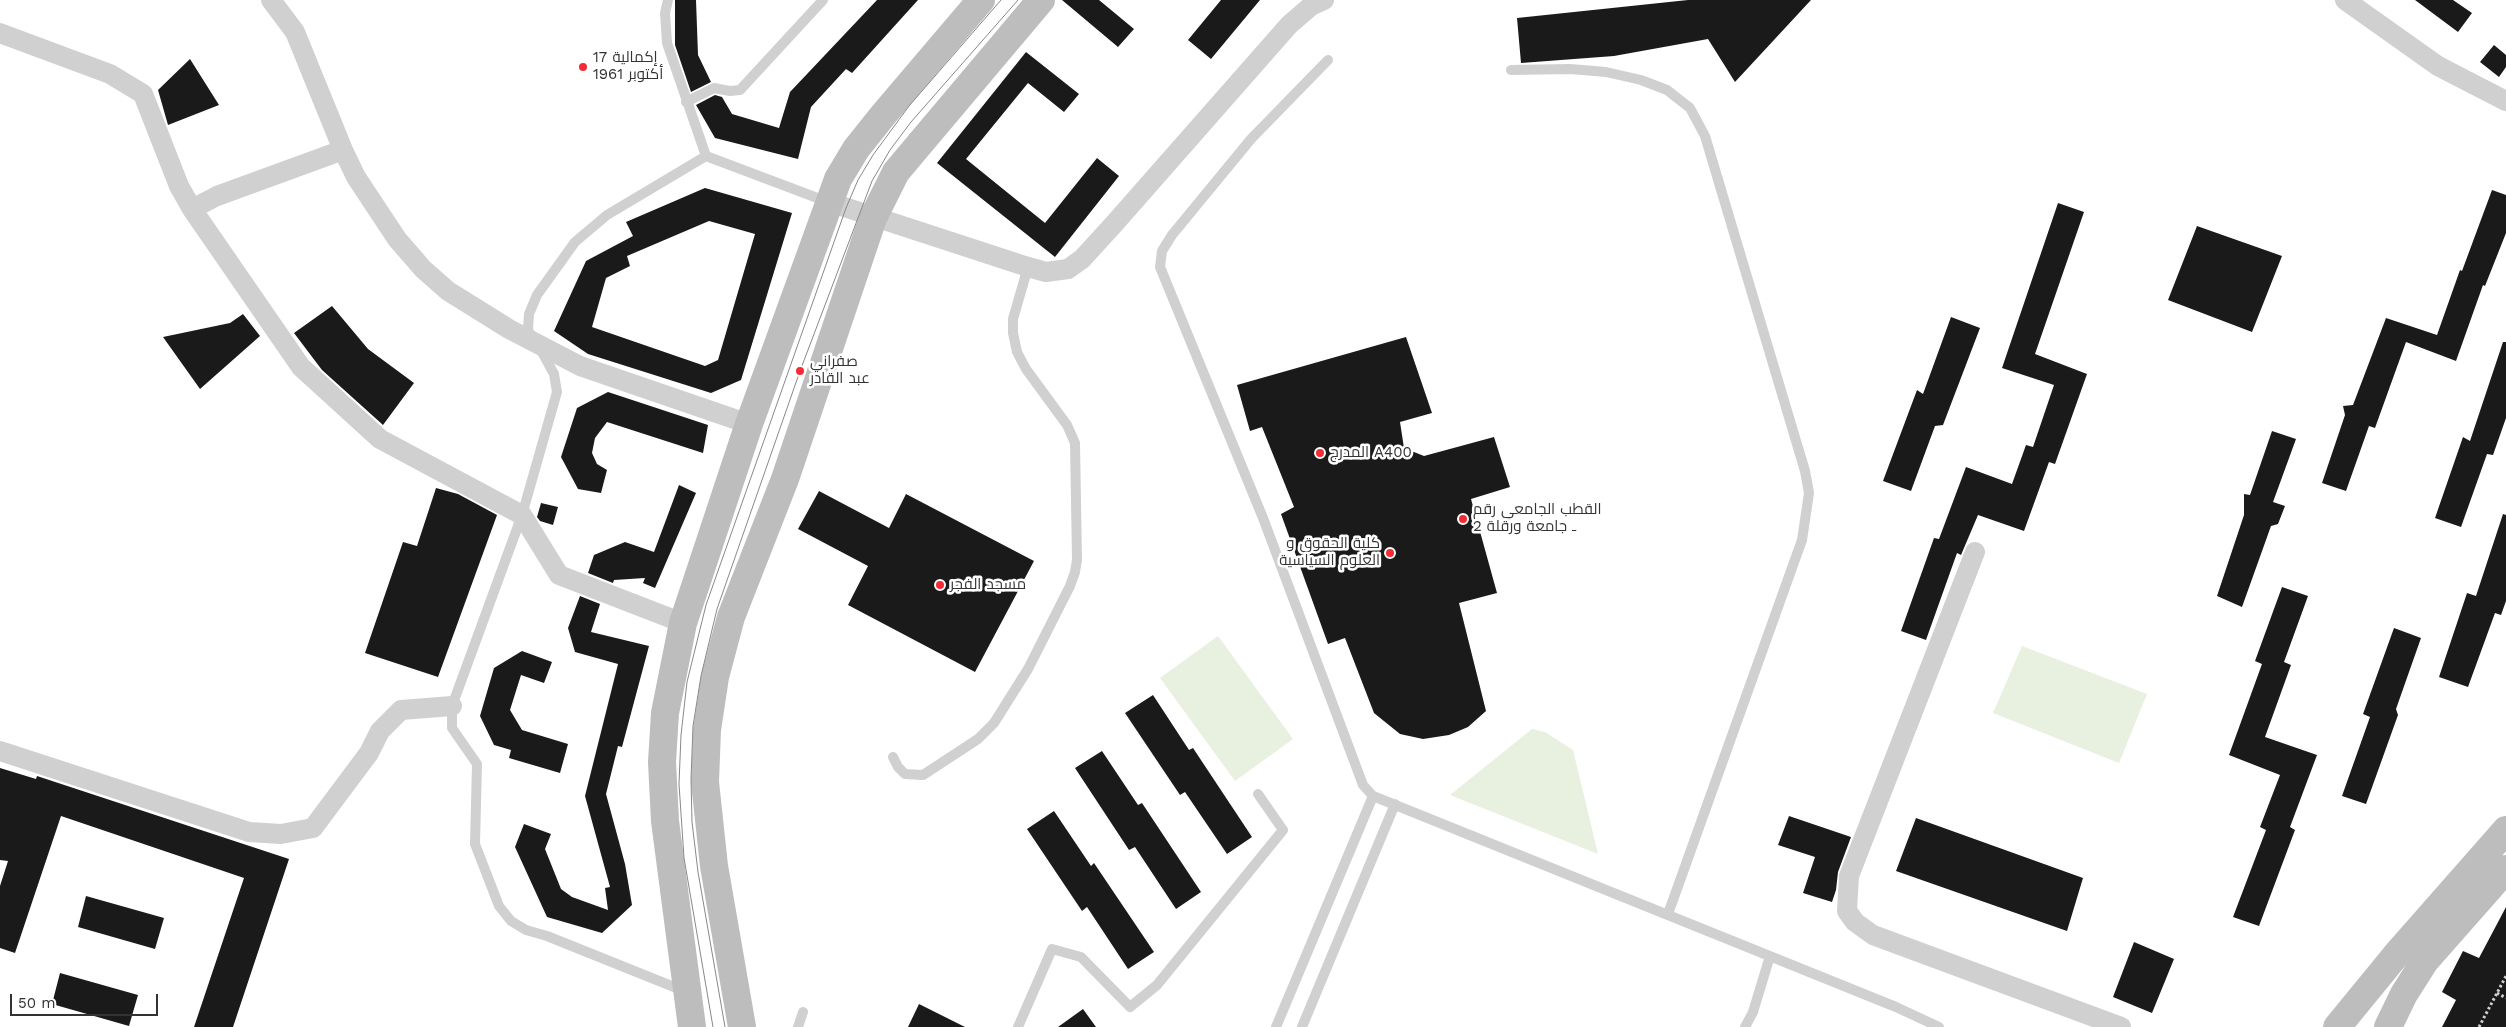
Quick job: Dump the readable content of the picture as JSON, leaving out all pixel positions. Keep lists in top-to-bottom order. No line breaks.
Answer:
{"places":["إكمالية 17 أكتوبر 1961","صفراني عبد القادر","المدرج A400","القطب الجامعي رقم 2 ـ جامعة ورقلة","كلية الحقوق و العلوم السياسية","مسجد الفجر"],"scale_bar":"50 m"}
